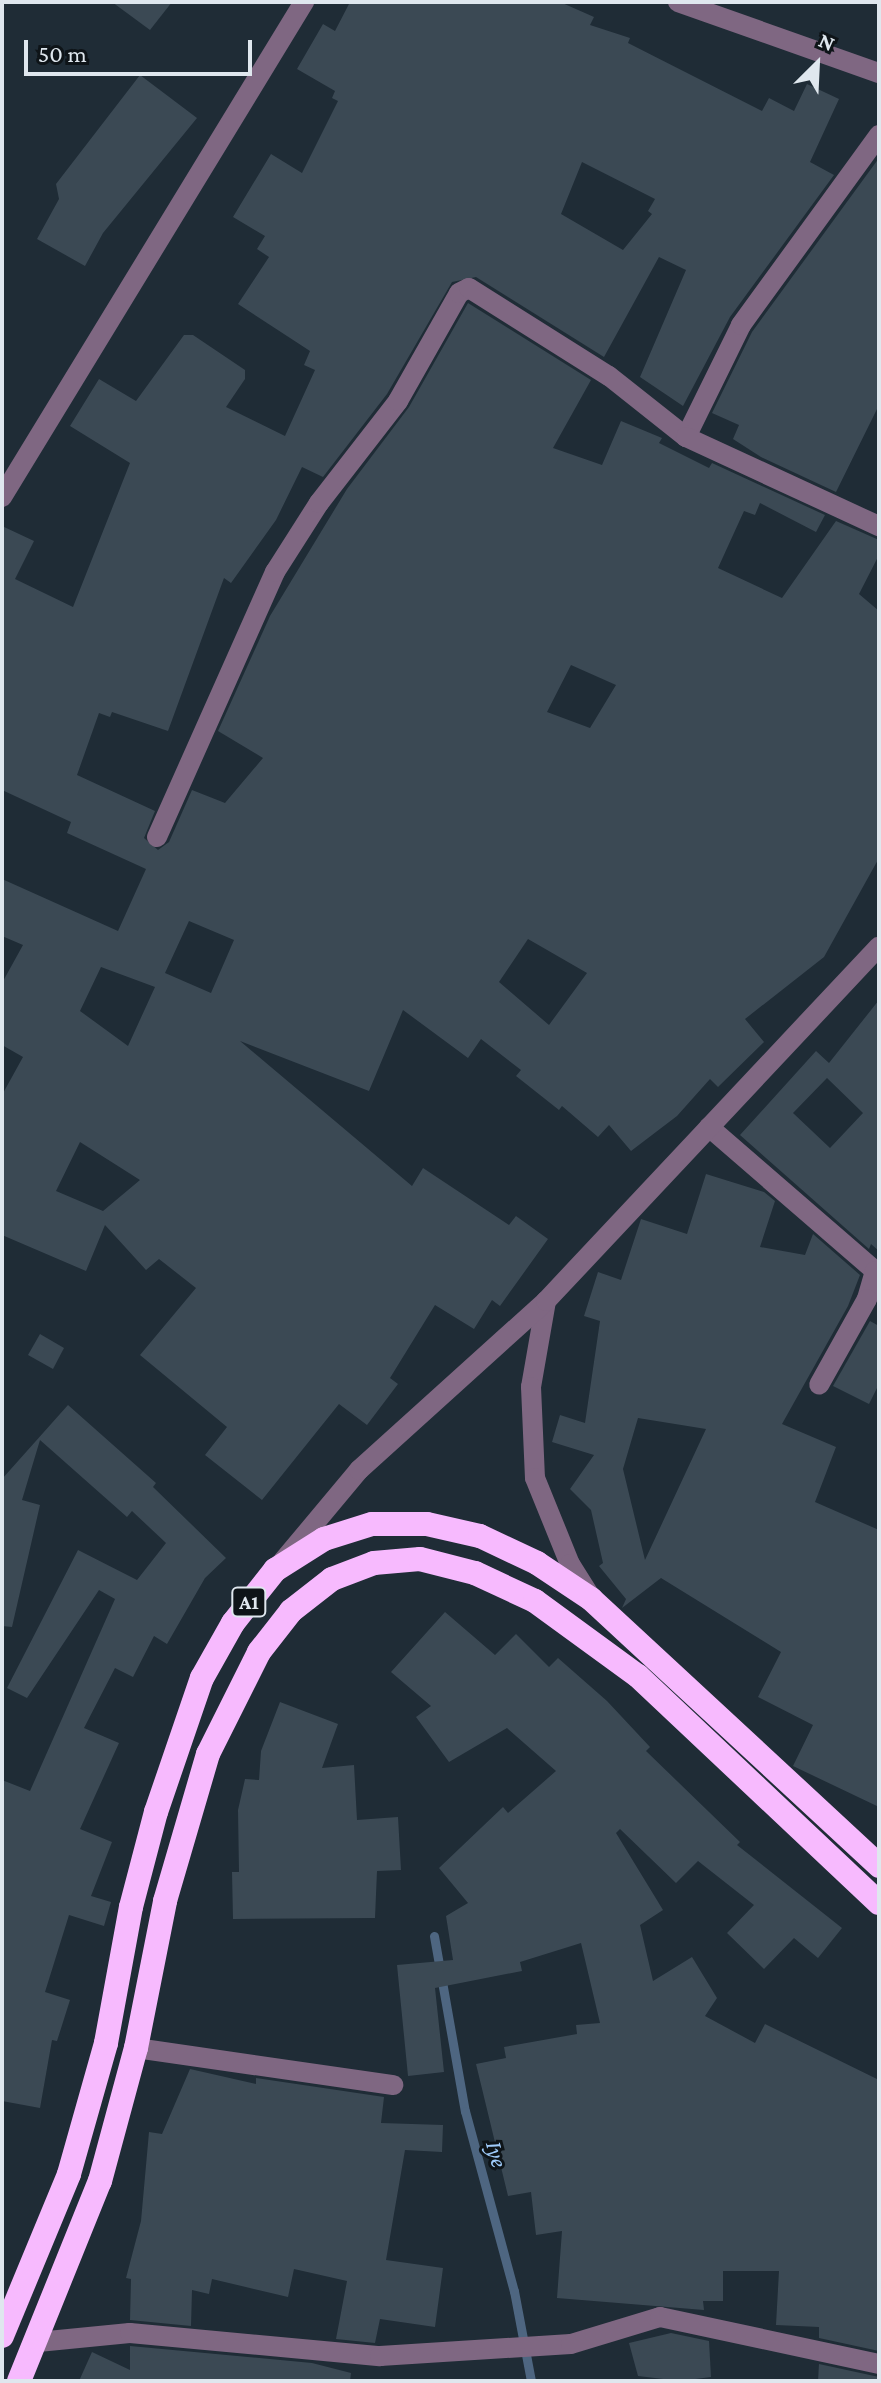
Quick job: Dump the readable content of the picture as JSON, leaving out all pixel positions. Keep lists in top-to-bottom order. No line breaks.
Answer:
{"streets":{"highway":["A1"]},"water":["Iye"],"scale_bar":"50 m","north":"top right"}
